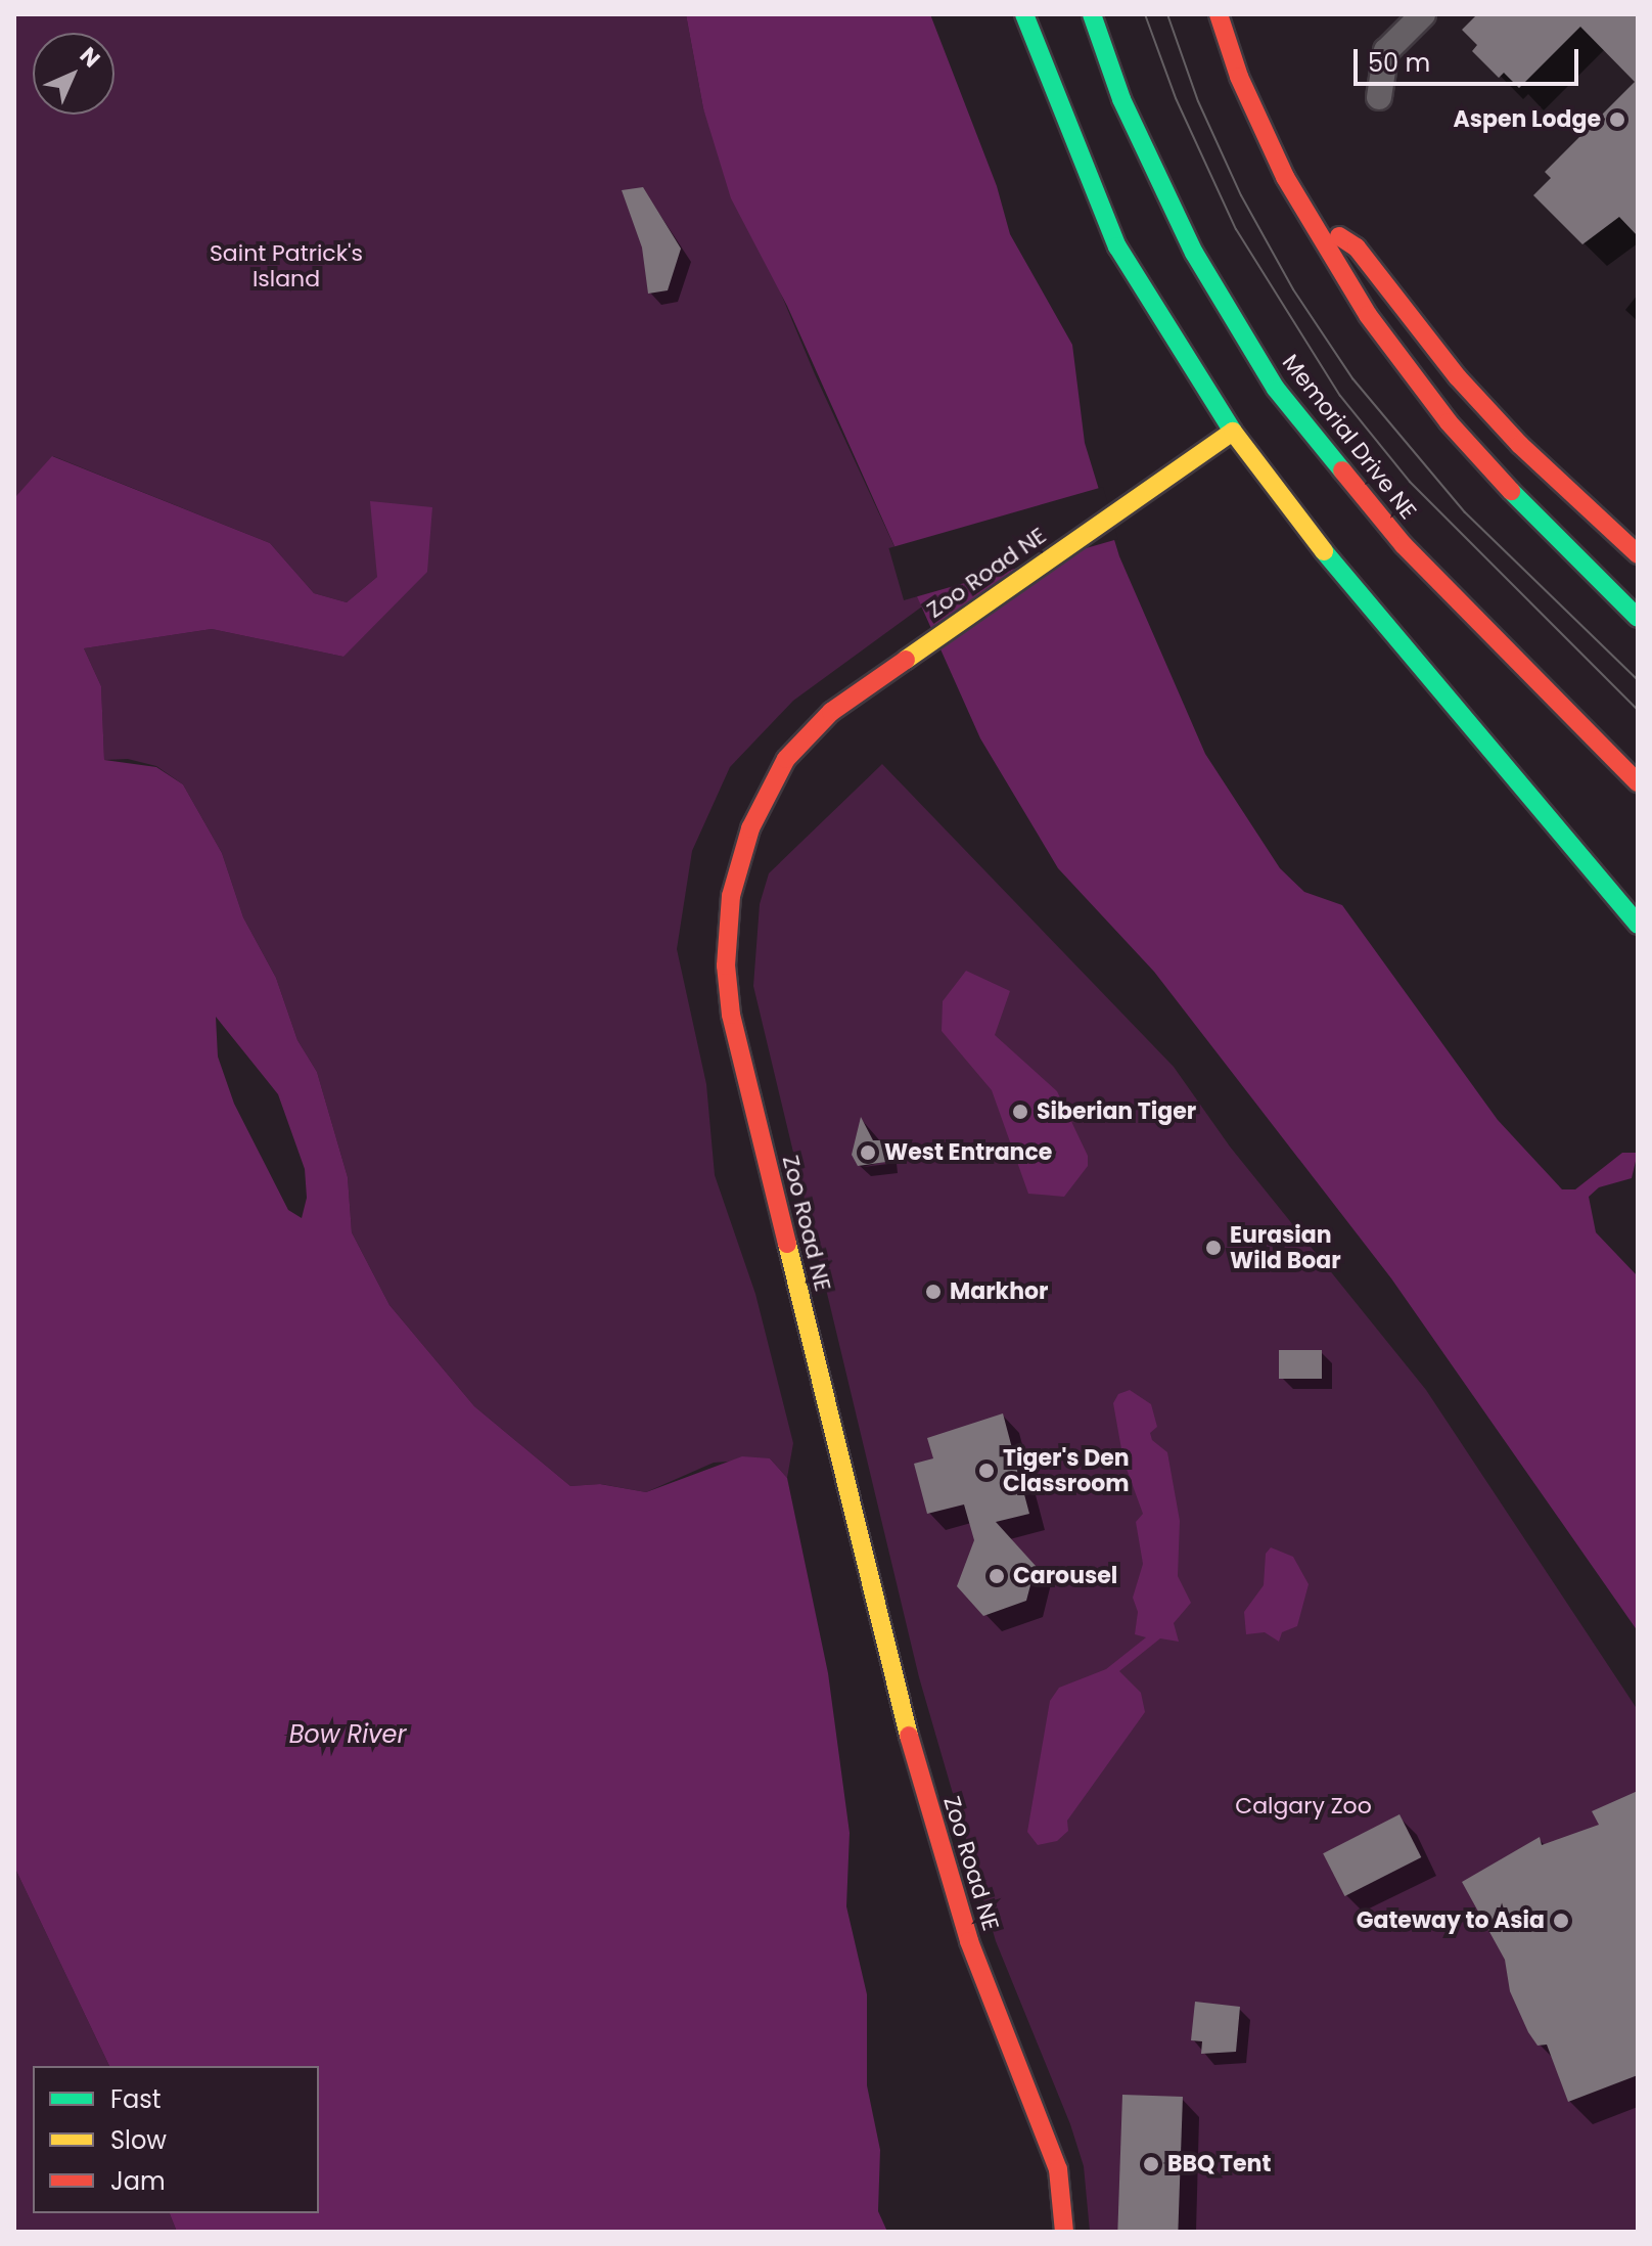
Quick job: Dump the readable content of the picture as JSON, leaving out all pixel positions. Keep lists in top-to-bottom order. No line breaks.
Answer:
{"streets":{"main road":["Memorial Drive NE","Zoo Road NE"]},"water":["Bow River"],"parks":["Saint Patrick's Island","Calgary Zoo"],"places":["Aspen Lodge","Siberian Tiger","West Entrance","Eurasian Wild Boar","Markhor","Tiger's Den Classroom","Carousel","Gateway to Asia","BBQ Tent"],"legend":["Fast","Slow","Jam"],"scale_bar":"50 m","north":"top right"}
